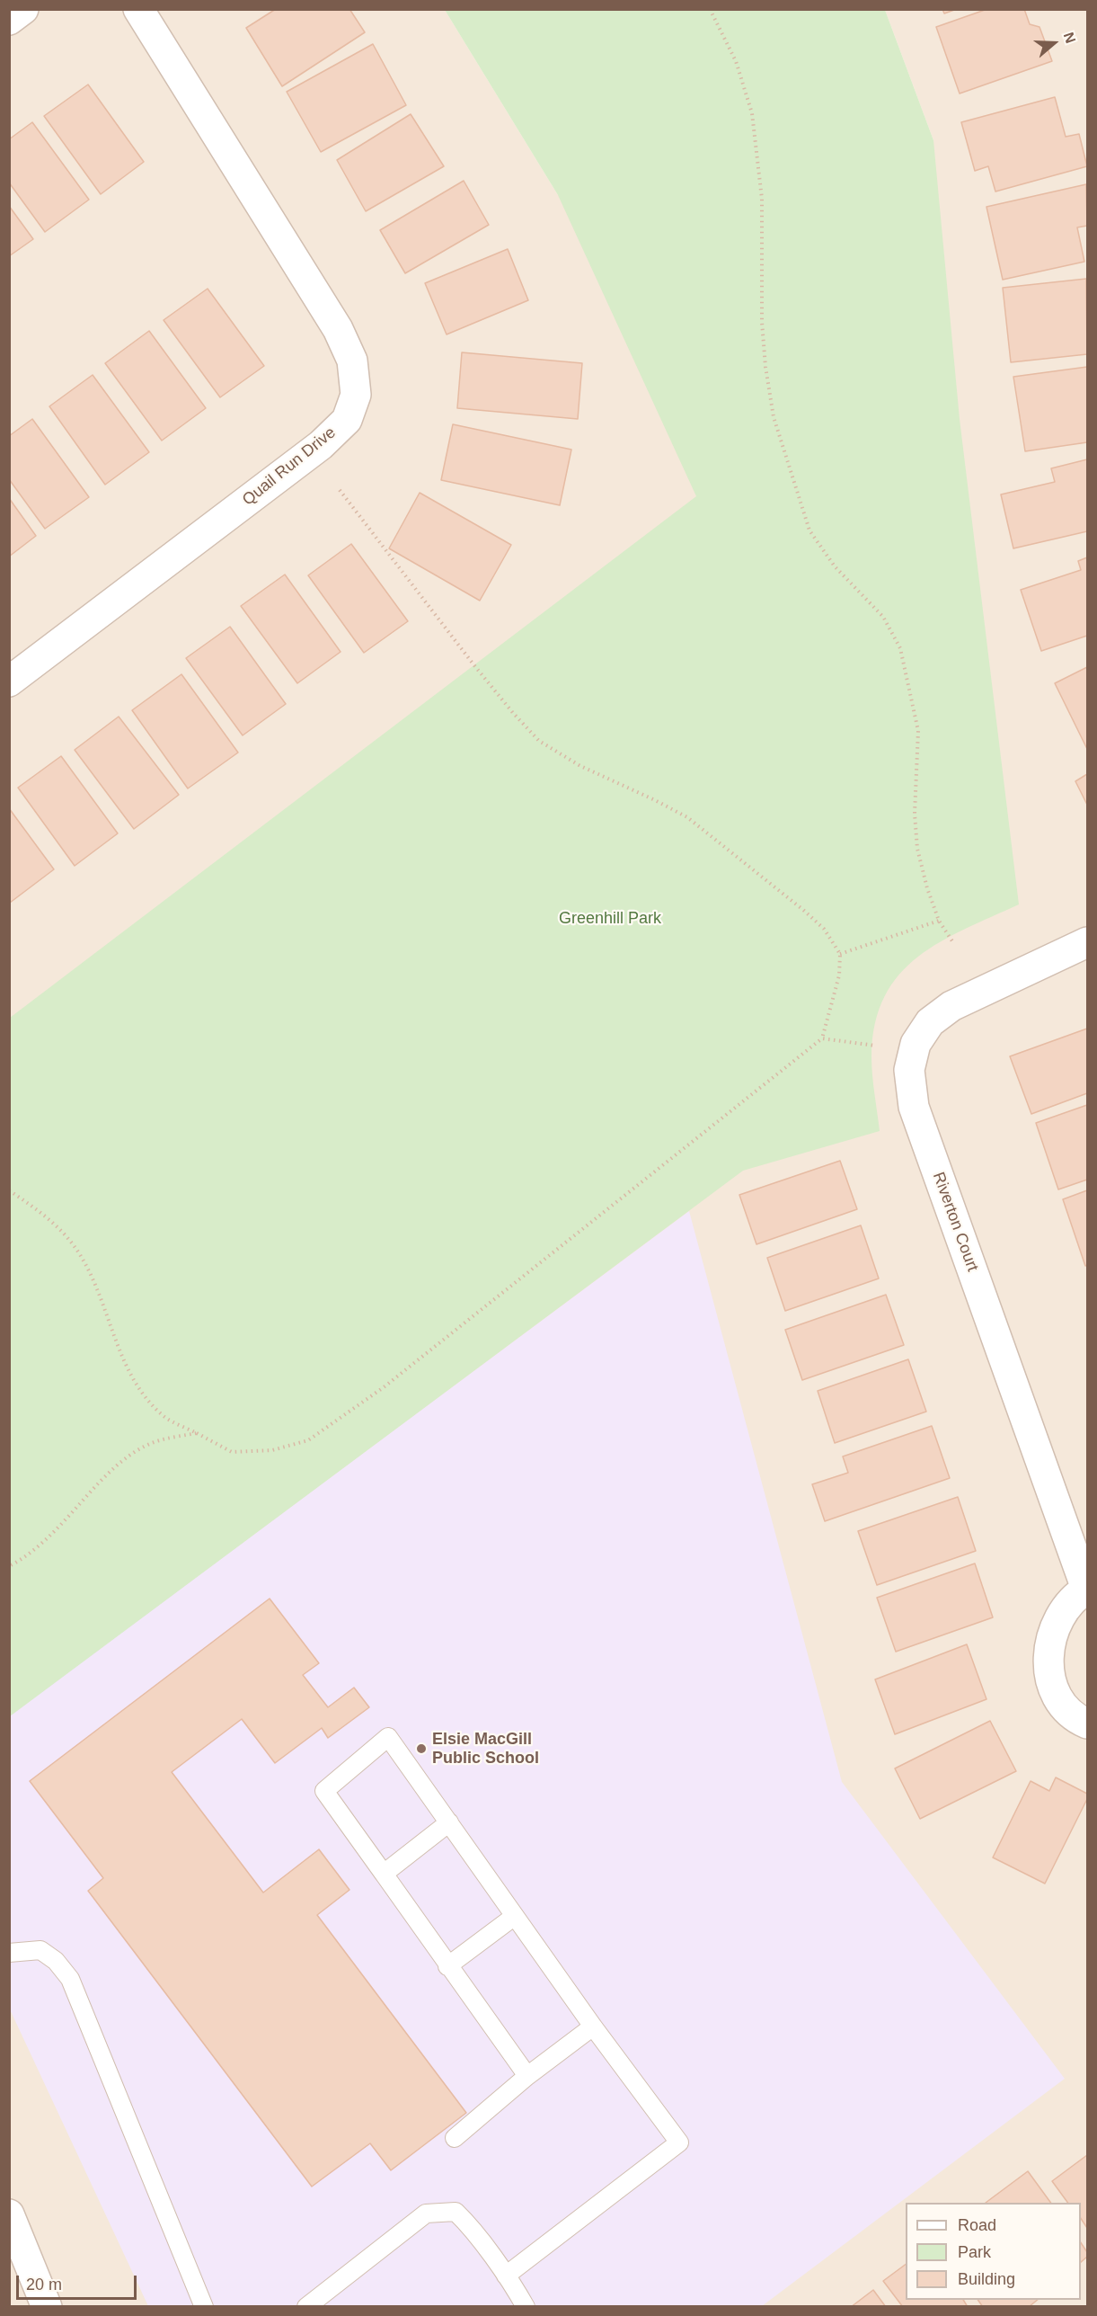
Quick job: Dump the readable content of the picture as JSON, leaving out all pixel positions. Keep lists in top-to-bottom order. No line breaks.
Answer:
{"streets":{"street":["Quail Run Drive","Riverton Court"]},"parks":["Greenhill Park"],"places":["Elsie MacGill Public School"],"legend":["Road","Park","Building"],"scale_bar":"20 m","north":"right"}
